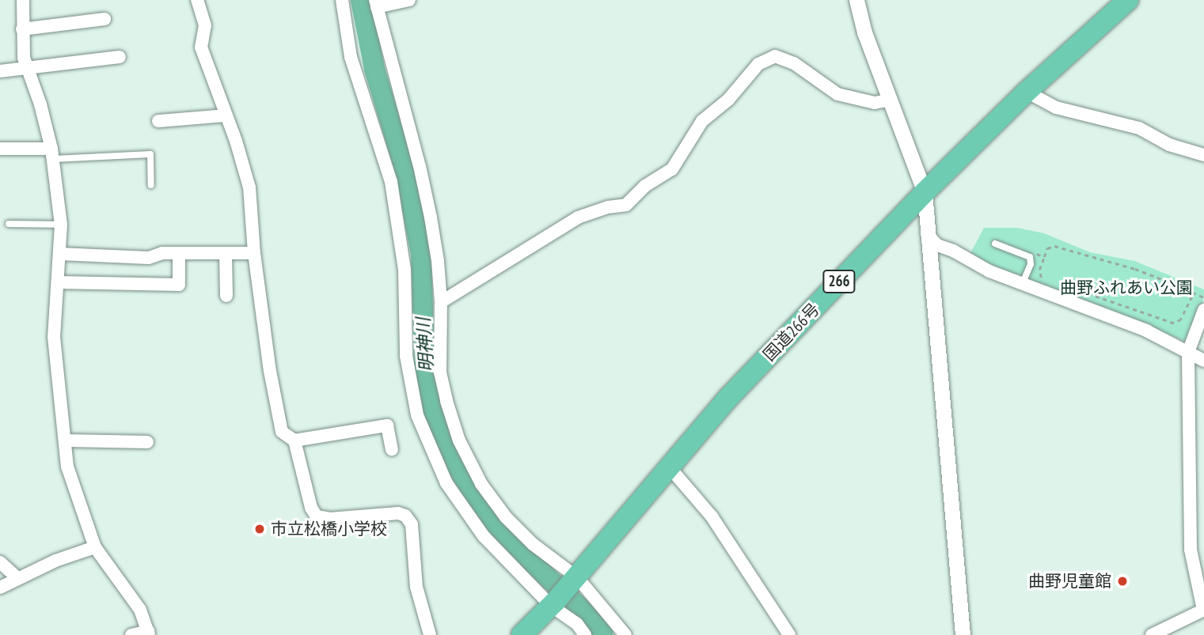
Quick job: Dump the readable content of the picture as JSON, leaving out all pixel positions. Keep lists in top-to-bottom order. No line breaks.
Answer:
{"streets":{"highway":["266","国道266号"]},"water":["明神川"],"parks":["曲野ふれあい公園"],"places":["市立松橋小学校","曲野児童館"]}
